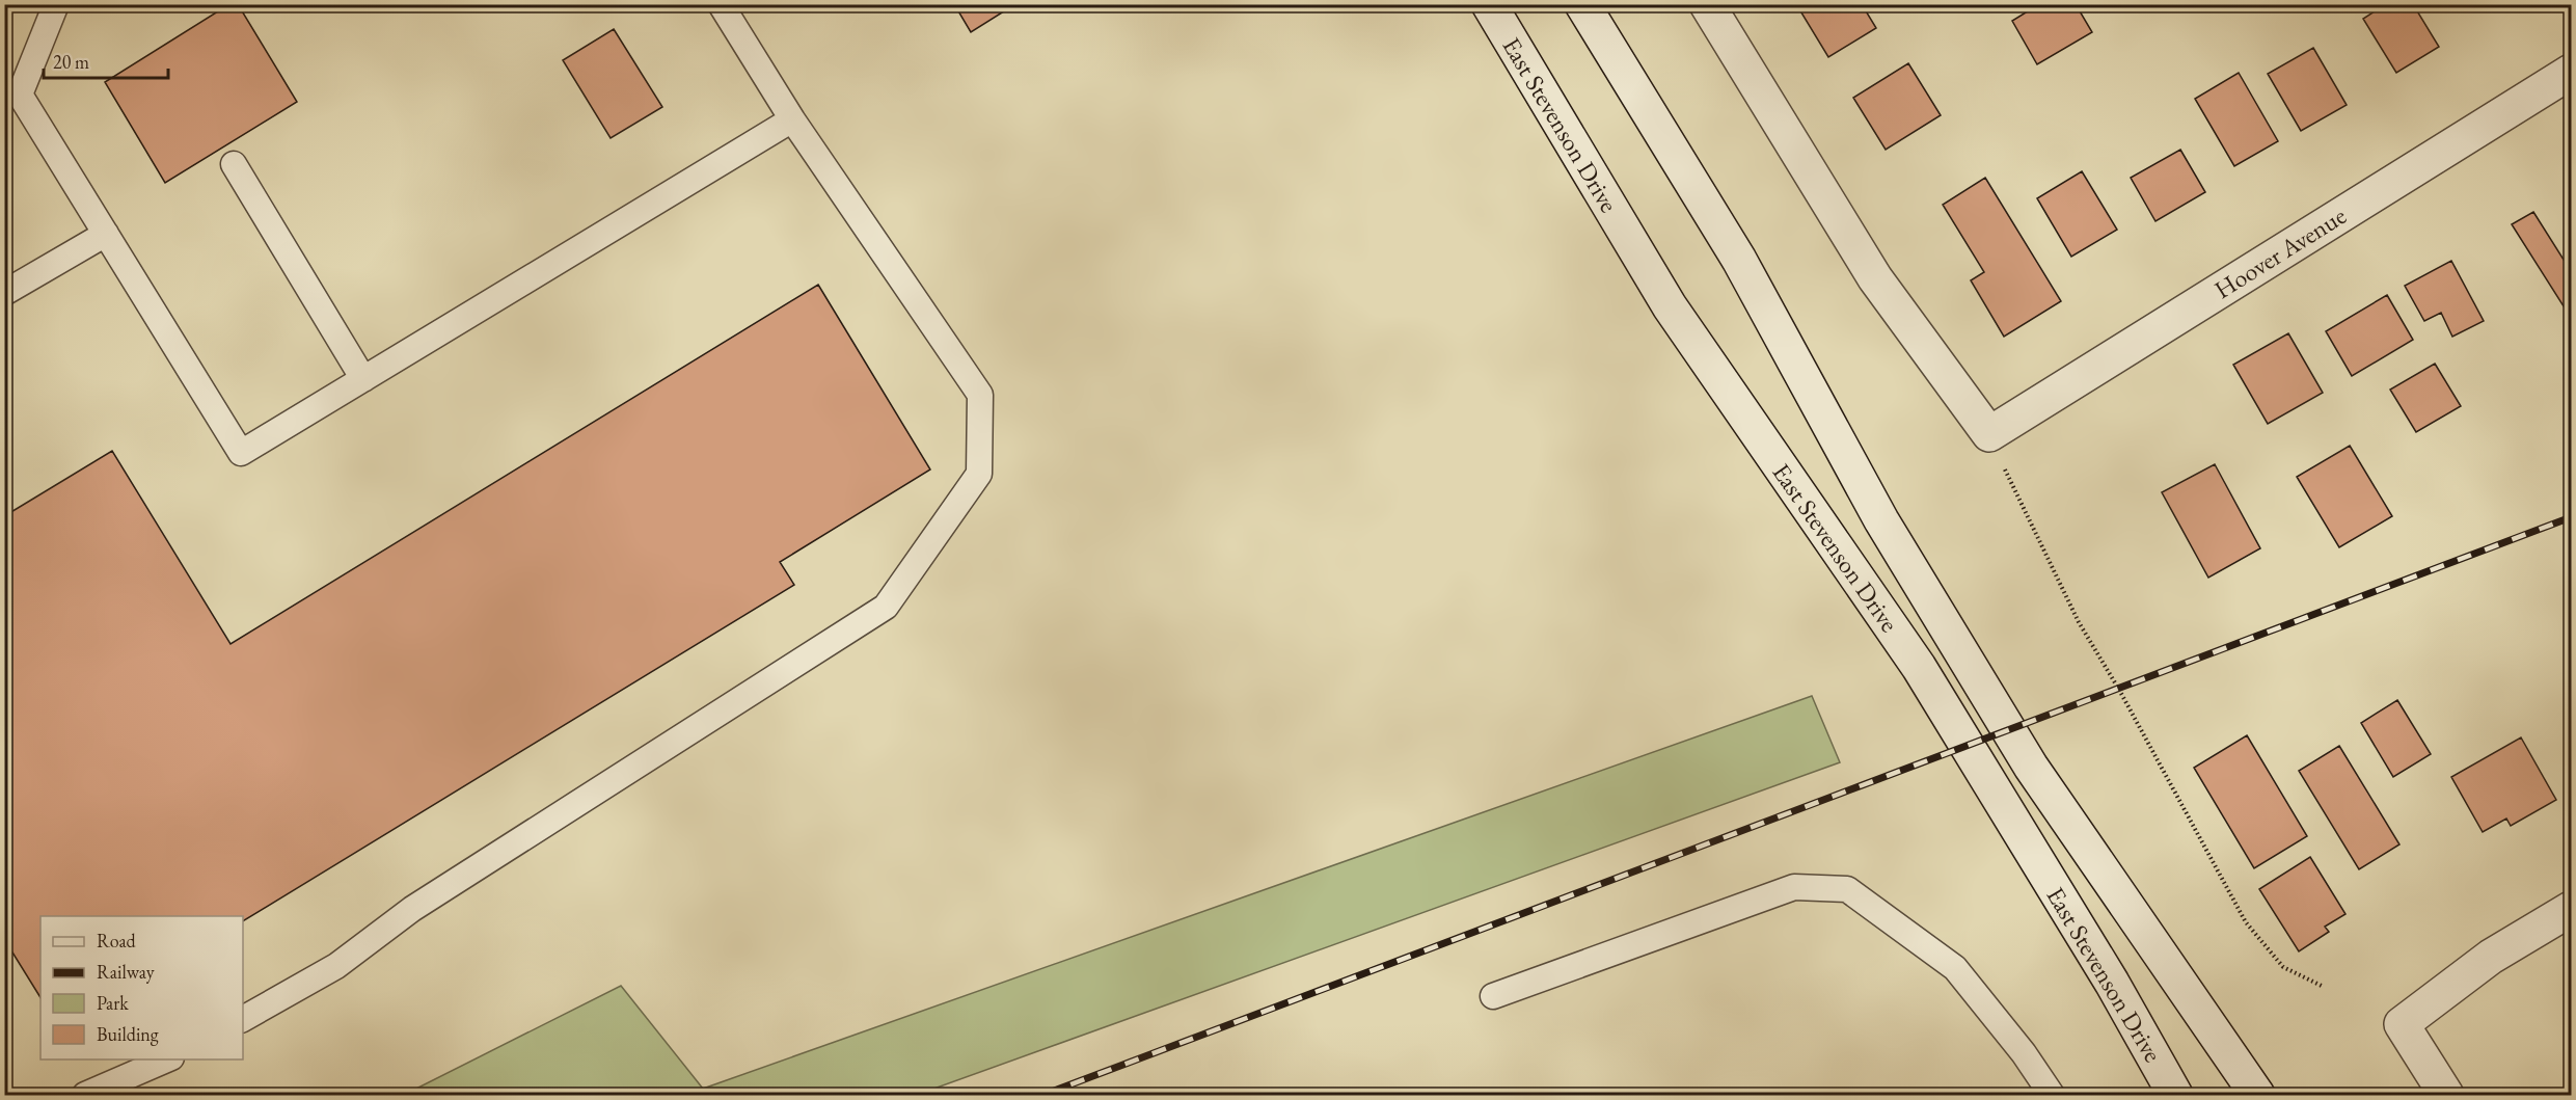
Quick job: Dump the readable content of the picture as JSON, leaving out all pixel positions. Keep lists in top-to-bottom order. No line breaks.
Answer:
{"streets":{"main road":["East Stevenson Drive","Hoover Avenue"]},"legend":["Road","Railway","Park","Building"],"scale_bar":"20 m"}
